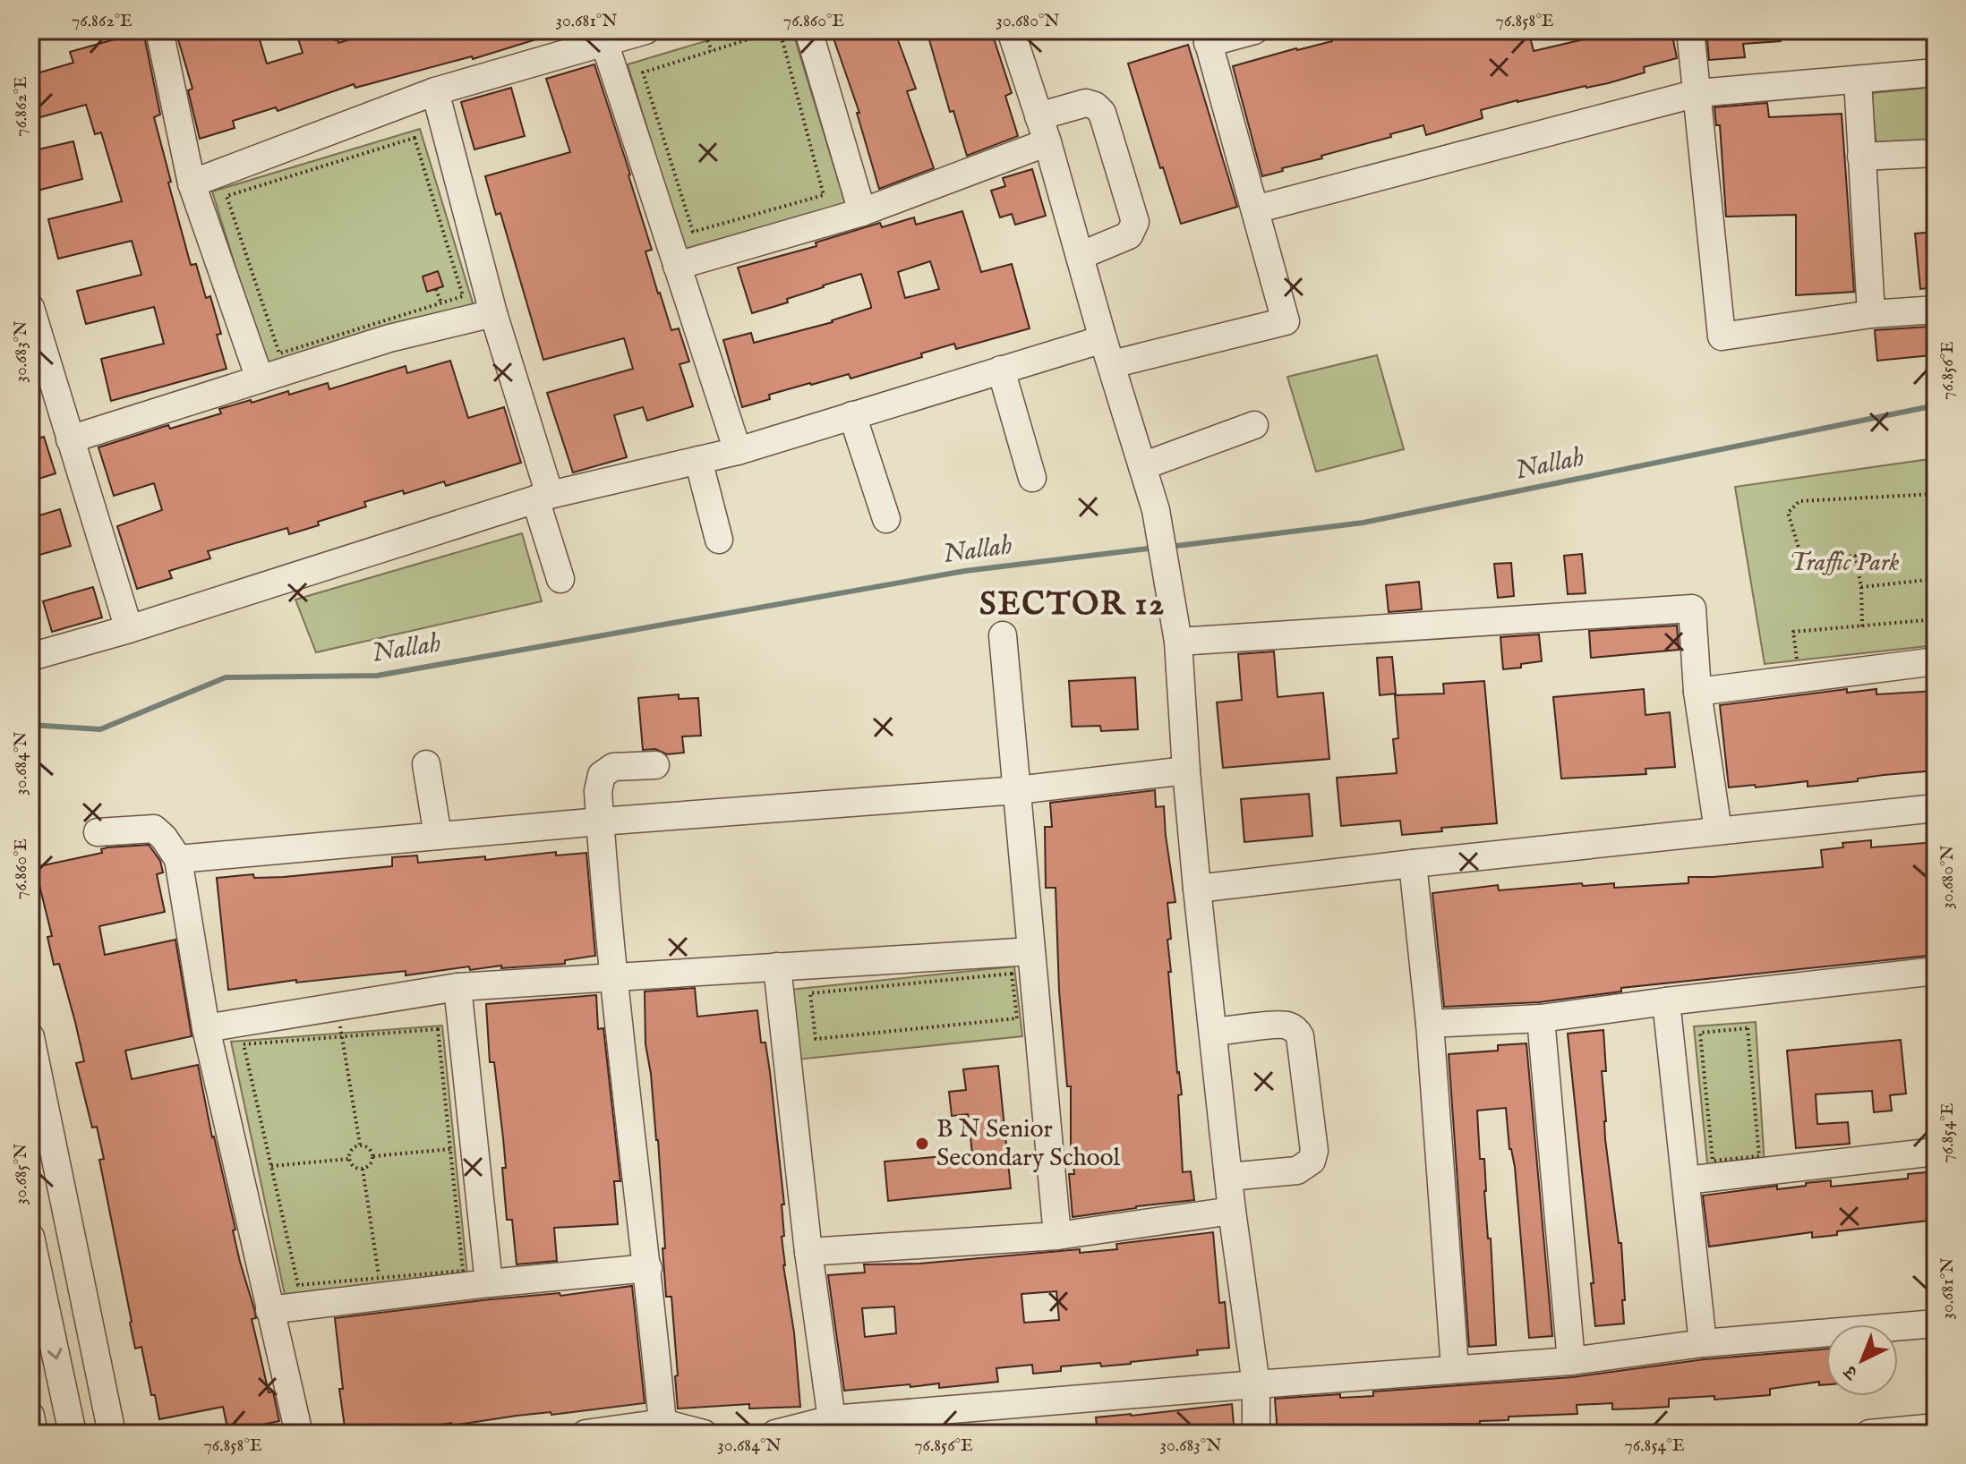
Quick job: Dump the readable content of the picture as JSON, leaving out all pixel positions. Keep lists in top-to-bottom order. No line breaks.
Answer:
{"districts":["SECTOR 12"],"water":["Nallah"],"parks":["Traffic Park"],"places":["B N Senior Secondary School"],"north":"bottom left","coordinates":["76.862°E","30.681°N","76.860°E","30.680°N","76.858°E","30.683°N","76.856°E","30.684°N","76.854°E","30.685°N"]}
